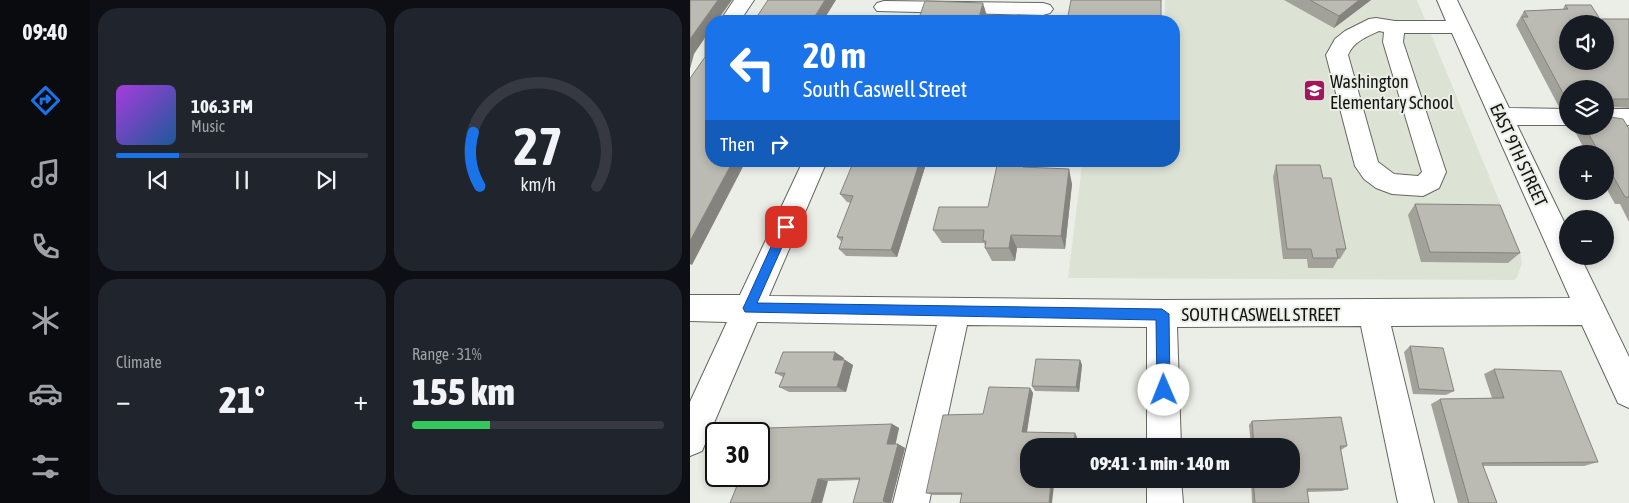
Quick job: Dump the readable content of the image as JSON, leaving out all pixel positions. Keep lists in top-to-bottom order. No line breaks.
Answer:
{"streets":{"street":["EAST 9TH STREET","SOUTH CASWELL STREET"]},"crossings":[["EAST 9TH STREET","SOUTH CASWELL STREET"]],"places":{"school or university":["Washington Elementary School"]},"page":{"tabs":"09:40","map_buttons":["+","−"],"turn":["20 m","South Caswell Street"],"song":["106.3 FM","Music"],"then":"Then","tile":["Climate",["Range · 31%","155 km"]],"heat":["−","21°","+"],"limit":"30","trip":"09:41 · 1 min · 140 m","gauge":["27","km/h"]}}
